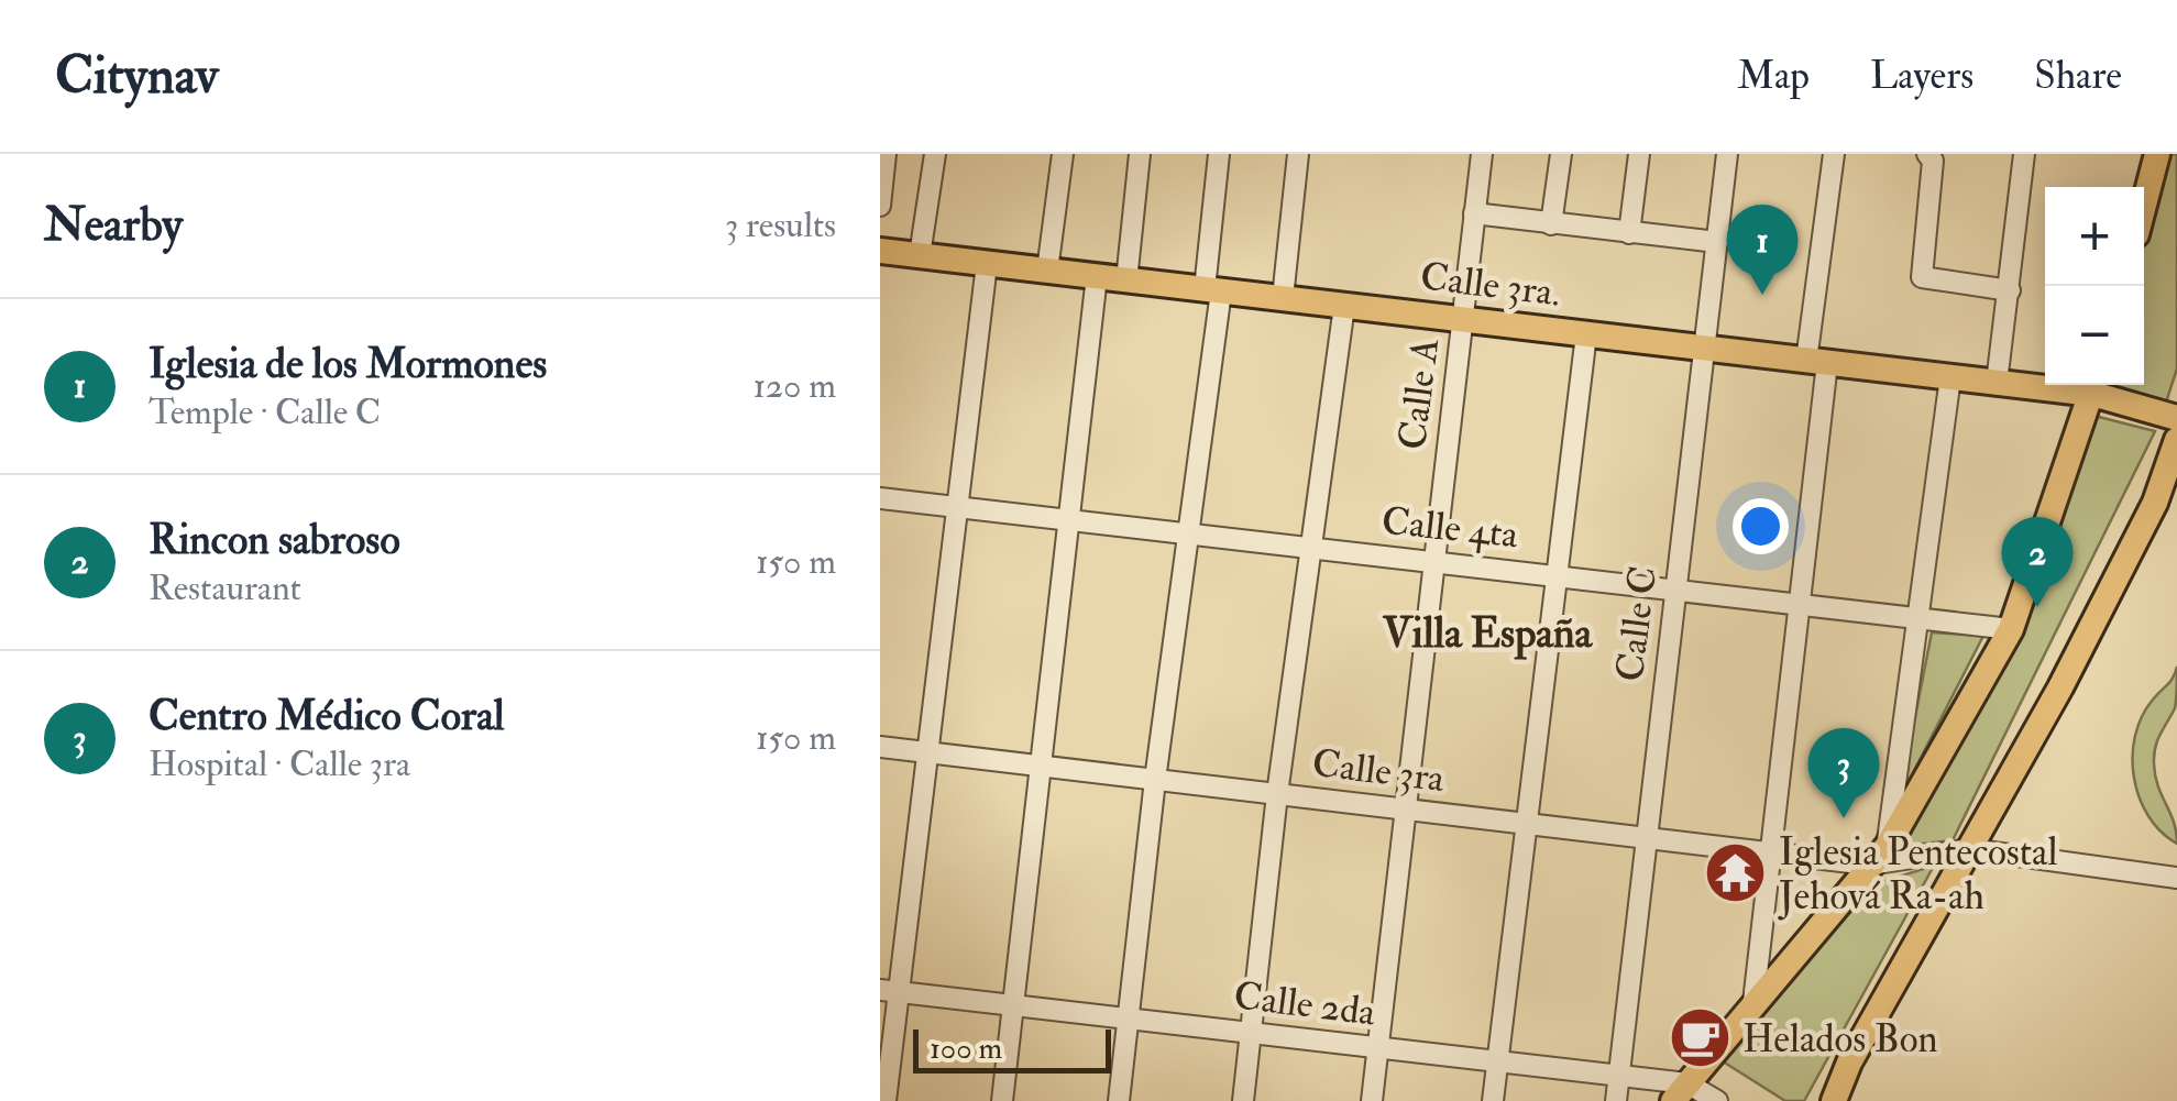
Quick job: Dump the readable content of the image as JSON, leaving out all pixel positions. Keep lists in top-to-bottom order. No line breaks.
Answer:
{"streets":{"main road":["Calle 3ra."],"street":["Calle A","Calle 4ta","Calle C","Calle 3ra","Calle 2da"]},"crossings":[["Calle 3ra.","Calle A"],["Calle 3ra.","Calle C"],["Calle A","Calle 4ta"],["Calle A","Calle 3ra"],["Calle A","Calle 2da"],["Calle 4ta","Calle C"],["Calle C","Calle 3ra"],["Calle C","Calle 2da"]],"districts":["Villa España"],"places":{"temple":["Iglesia Pentecostal Jehová Ra-ah"],"cafe":["Helados Bon"]},"scale_bar":"100 m","page":{"header":"Citynav","nav":["Map","Layers","Share"],"heading":["Nearby","3 results"],"map_buttons":["+","−"],"pins":["1","2","3"],"list":[{"mark":"1","name":"Iglesia de los Mormones","note":"Temple · Calle C","value":"120 m"},{"mark":"2","name":"Rincon sabroso","note":"Restaurant","value":"150 m"},{"mark":"3","name":"Centro Médico Coral","note":"Hospital · Calle 3ra","value":"150 m"}],"scale":"100 m"}}
